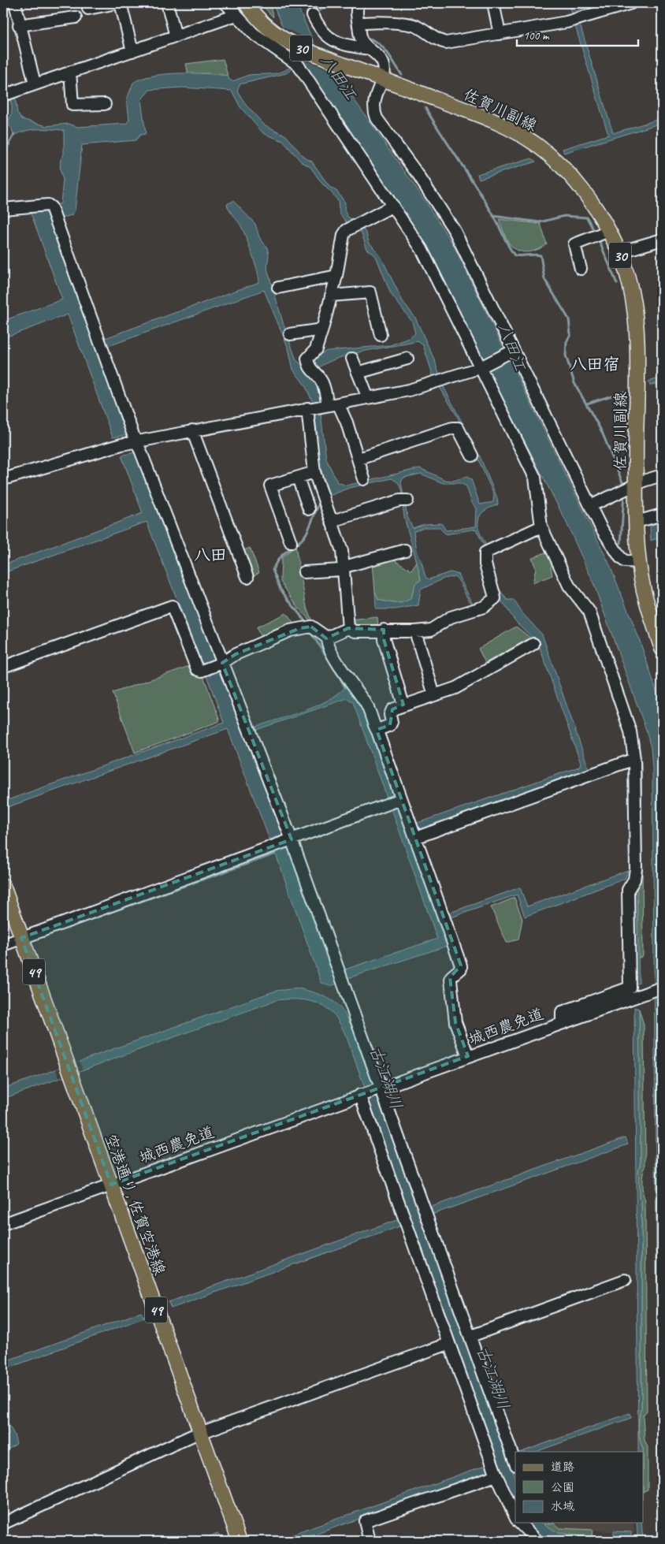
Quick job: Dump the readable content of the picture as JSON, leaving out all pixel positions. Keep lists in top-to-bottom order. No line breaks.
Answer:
{"streets":{"main road":["30","佐賀川副線","49","空港通り, 佐賀空港線"],"street":["城西農免道"]},"crossings":[["49","空港通り, 佐賀空港線"],["城西農免道","空港通り, 佐賀空港線"]],"districts":["八田宿","八田"],"water":["八田江","古江湖川"],"legend":["道路","公園","水域"],"scale_bar":"100 m"}
